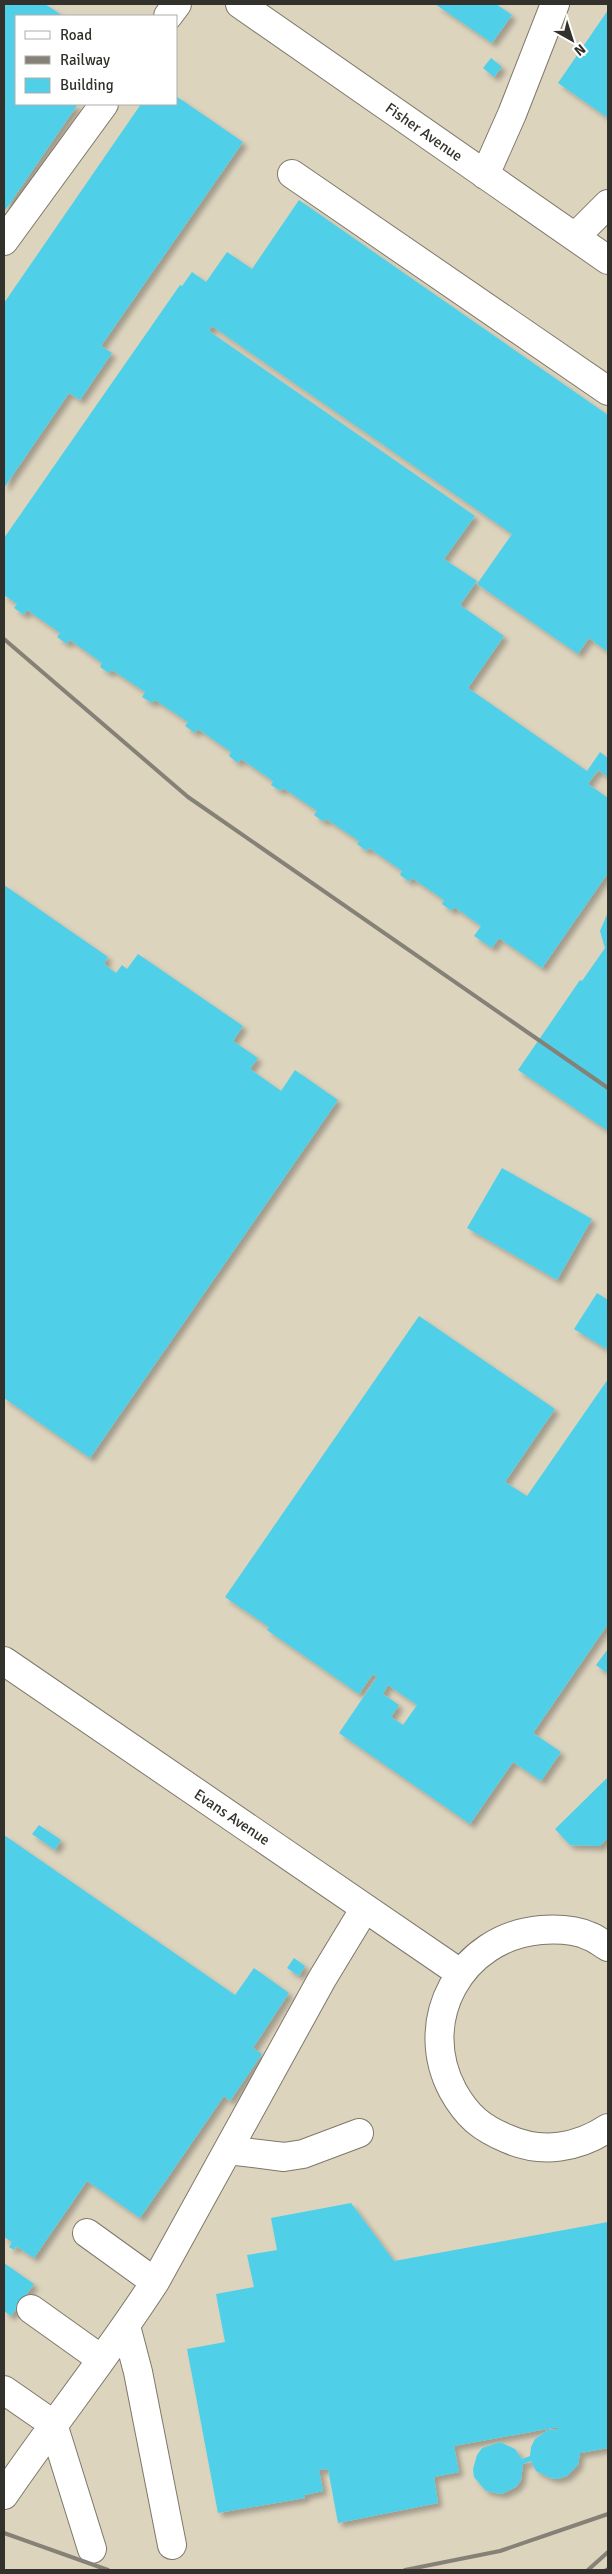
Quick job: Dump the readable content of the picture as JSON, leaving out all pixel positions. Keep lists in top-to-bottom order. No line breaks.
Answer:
{"streets":{"lane":["Fisher Avenue","Evans Avenue"]},"legend":["Road","Railway","Building"],"north":"bottom right"}
